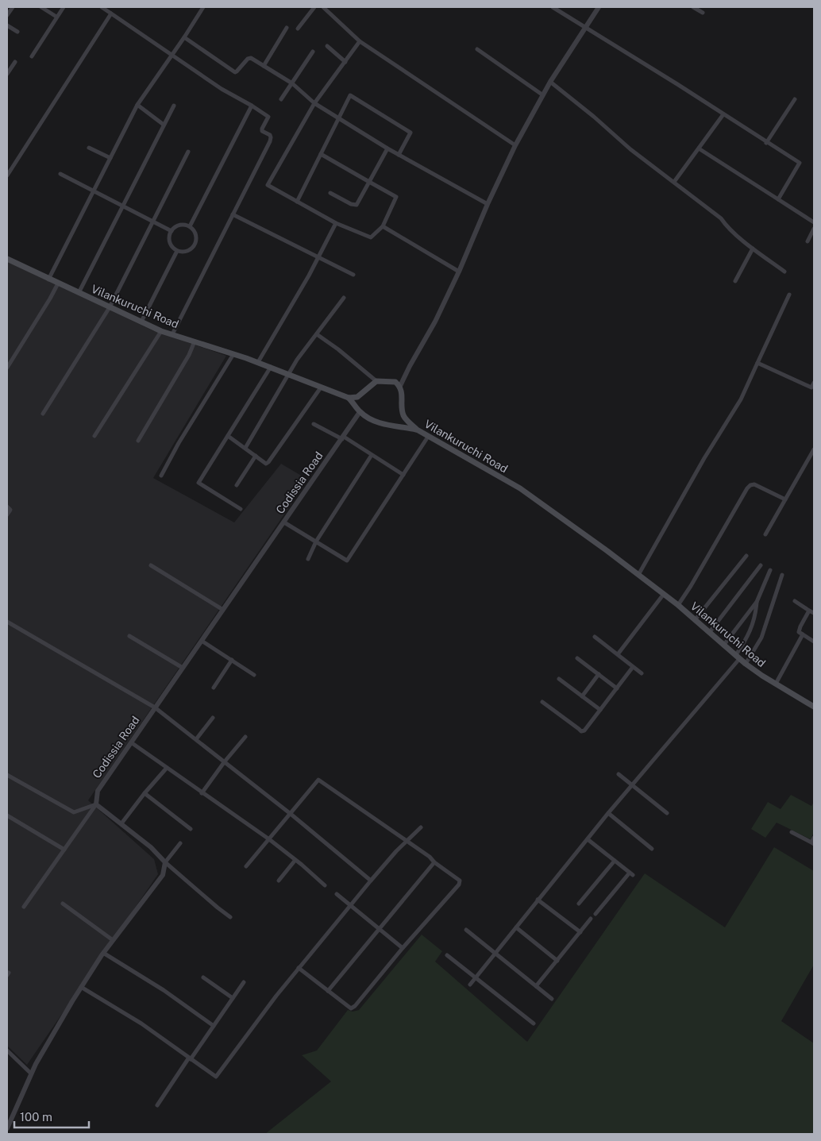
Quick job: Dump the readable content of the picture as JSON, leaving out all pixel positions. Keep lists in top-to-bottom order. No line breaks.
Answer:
{"streets":{"main road":["Vilankuruchi Road"],"street":["Codissia Road"]},"scale_bar":"100 m"}
